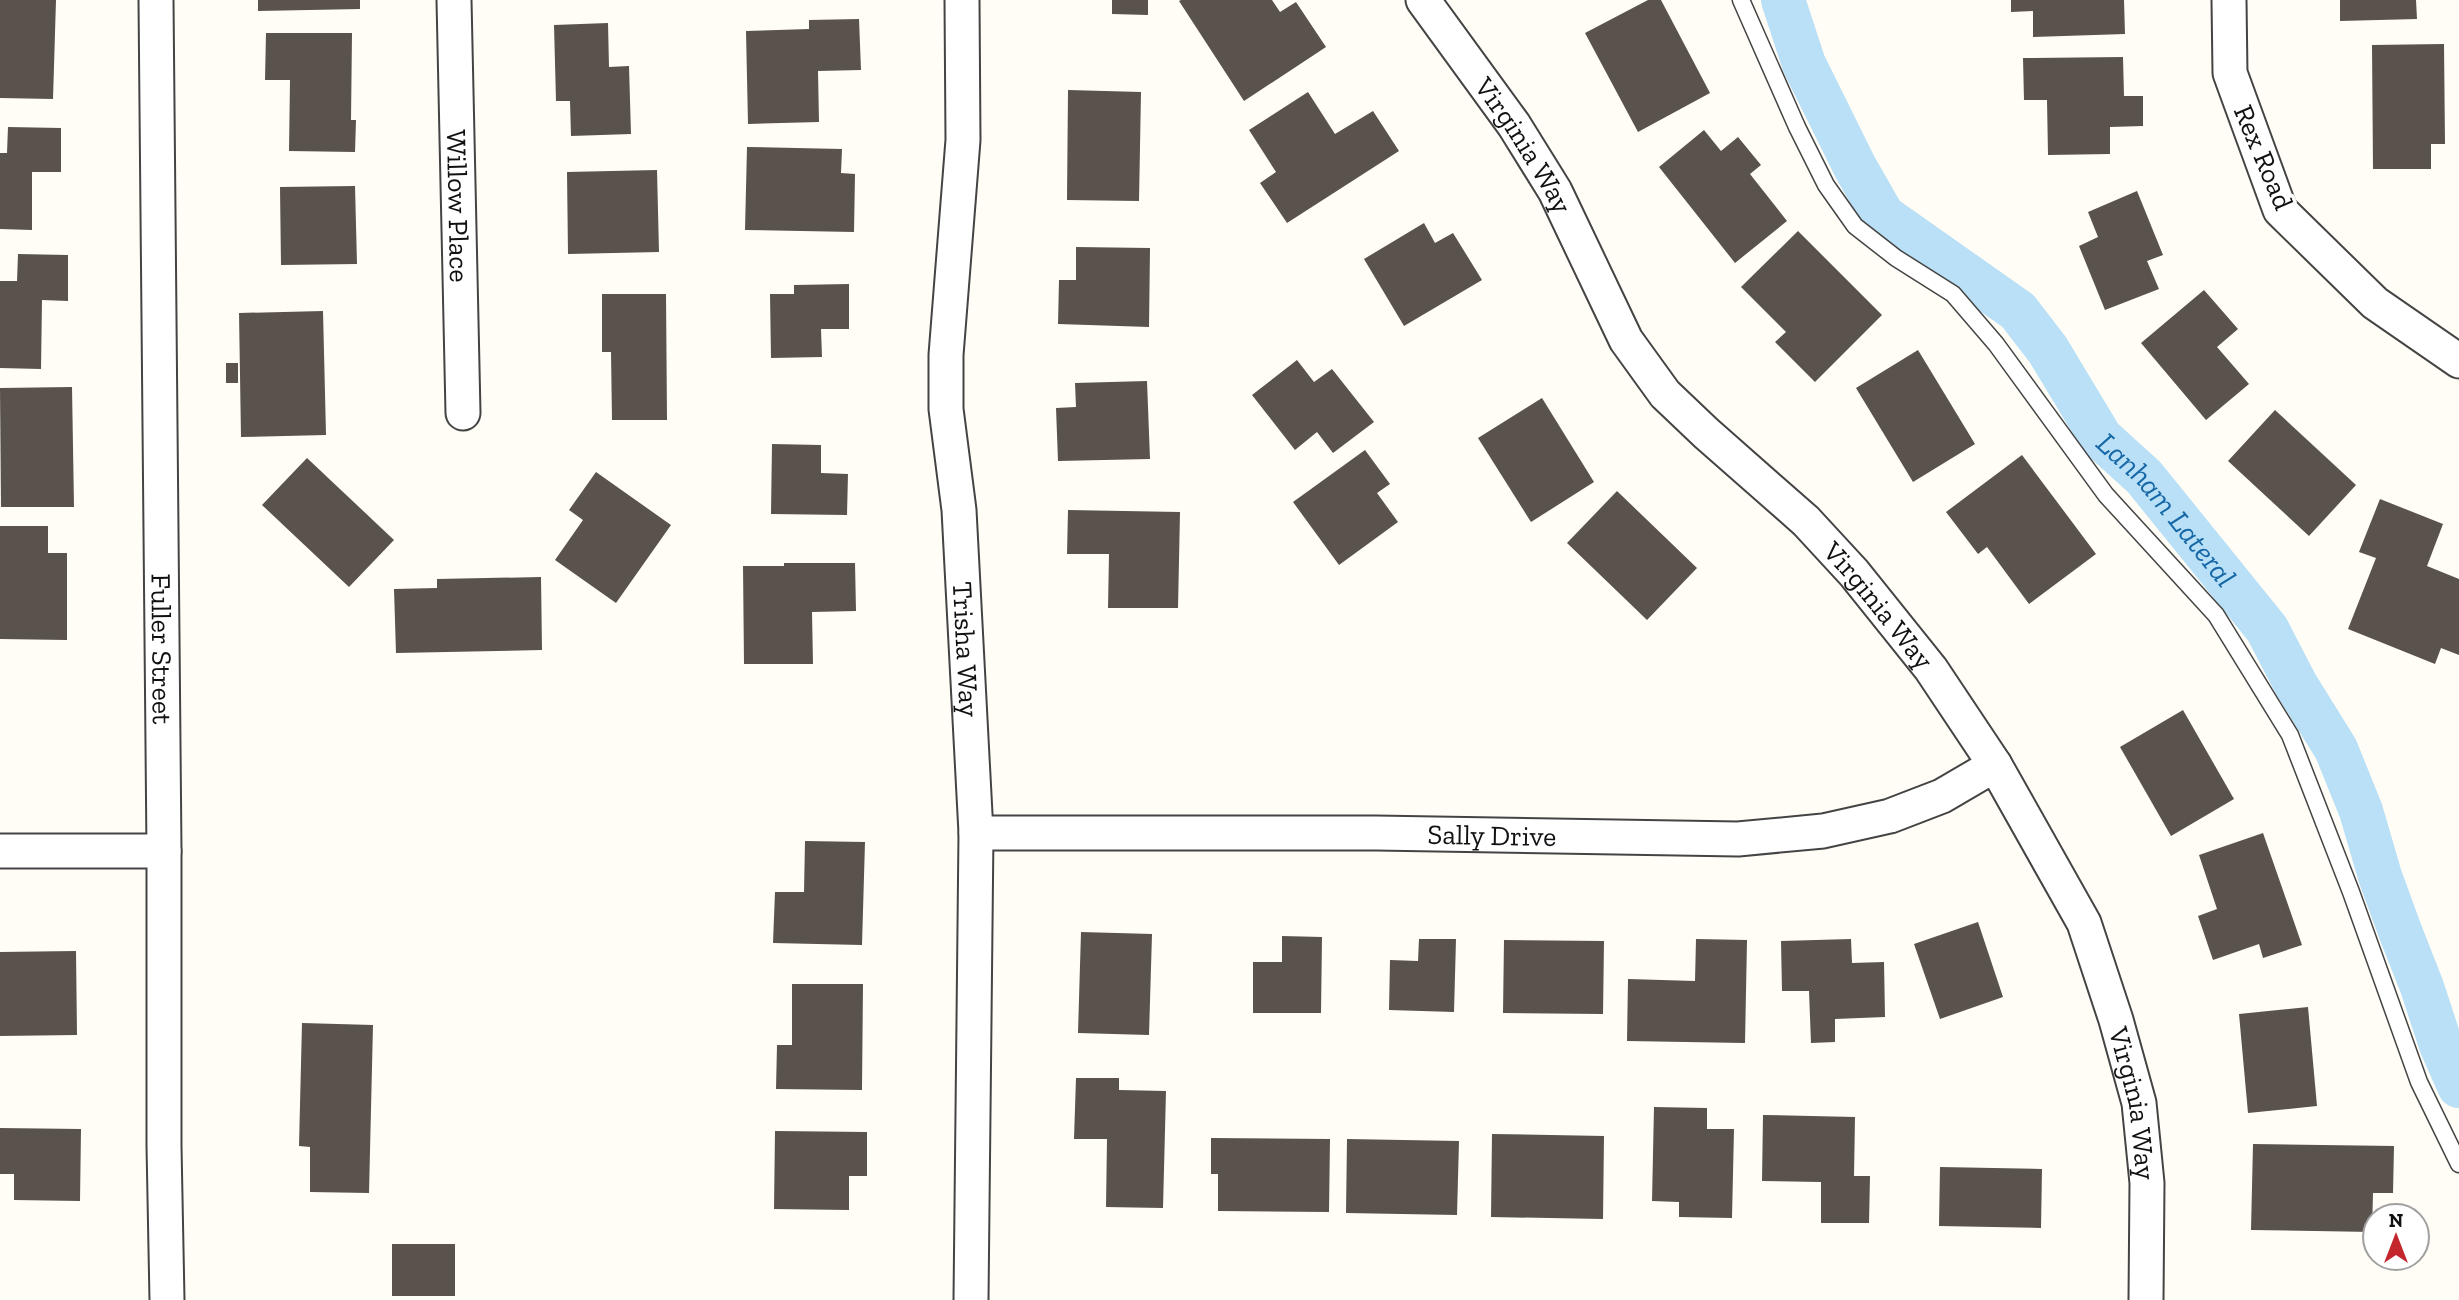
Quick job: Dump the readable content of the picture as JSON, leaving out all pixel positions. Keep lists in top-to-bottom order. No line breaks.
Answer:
{"streets":{"street":["Virginia Way","Rex Road","Willow Place","Trisha Way","Fuller Street","Sally Drive"]},"crossings":[["Virginia Way","Sally Drive"],["Trisha Way","Sally Drive"]],"water":["Lanham Lateral"],"north":"top"}
